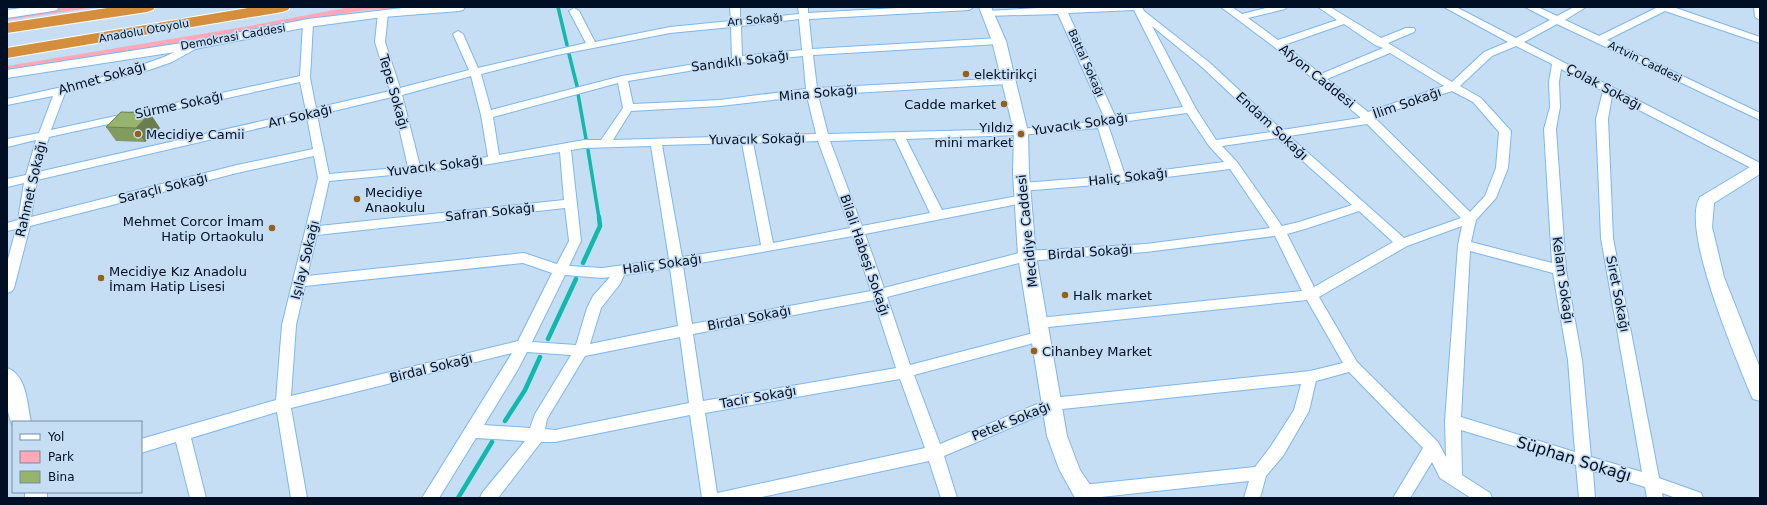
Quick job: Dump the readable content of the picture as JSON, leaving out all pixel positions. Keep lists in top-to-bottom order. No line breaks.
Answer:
{"streets":{"highway":["Anadolu Otoyolu"],"street":["Arı Sokağı","Demokrasi Caddesi","Sandıklı Sokağı","Artvin Caddesi","Battal Sokağı","Afyon Caddesi","Ahmet Sokağı","Çolak Sokağı","Tepe Sokağı","Mina Sokağı","İlim Sokağı","Sürme Sokağı","Yuvacık Sokağı","Endam Sokağı","Haliç Sokağı","Saraçlı Sokağı","Rahmet Sokağı","Safran Sokağı","Mecidiye Caddesi","Birdal Sokağı","Bilali Habeşi Sokağı","Işılay Sokağı","Kelam Sokağı","Siret Sokağı","Tacir Sokağı","Petek Sokağı","Süphan Sokağı"]},"crossings":[["Arı Sokağı","Tepe Sokağı"],["Arı Sokağı","Rahmet Sokağı"],["Arı Sokağı","Bilali Habeşi Sokağı"],["Arı Sokağı","Işılay Sokağı"],["Demokrasi Caddesi","Ahmet Sokağı"],["Demokrasi Caddesi","Tepe Sokağı"],["Demokrasi Caddesi","Işılay Sokağı"],["Sandıklı Sokağı","Mecidiye Caddesi"],["Sandıklı Sokağı","Bilali Habeşi Sokağı"],["Artvin Caddesi","İlim Sokağı"],["Battal Sokağı","Yuvacık Sokağı"],["Battal Sokağı","Haliç Sokağı"],["Afyon Caddesi","İlim Sokağı"],["Ahmet Sokağı","Rahmet Sokağı"],["Çolak Sokağı","İlim Sokağı"],["Çolak Sokağı","Kelam Sokağı"],["Çolak Sokağı","Siret Sokağı"],["Tepe Sokağı","Yuvacık Sokağı"],["Mina Sokağı","Mecidiye Caddesi"],["Mina Sokağı","Bilali Habeşi Sokağı"],["İlim Sokağı","Endam Sokağı"],["Sürme Sokağı","Rahmet Sokağı"],["Sürme Sokağı","Işılay Sokağı"],["Yuvacık Sokağı","Mecidiye Caddesi"],["Yuvacık Sokağı","Bilali Habeşi Sokağı"],["Yuvacık Sokağı","Işılay Sokağı"],["Endam Sokağı","Birdal Sokağı"],["Haliç Sokağı","Mecidiye Caddesi"],["Haliç Sokağı","Bilali Habeşi Sokağı"],["Haliç Sokağı","Işılay Sokağı"],["Saraçlı Sokağı","Rahmet Sokağı"],["Saraçlı Sokağı","Işılay Sokağı"],["Safran Sokağı","Işılay Sokağı"],["Mecidiye Caddesi","Birdal Sokağı"],["Mecidiye Caddesi","Tacir Sokağı"],["Mecidiye Caddesi","Petek Sokağı"],["Birdal Sokağı","Bilali Habeşi Sokağı"],["Birdal Sokağı","Işılay Sokağı"],["Bilali Habeşi Sokağı","Tacir Sokağı"],["Bilali Habeşi Sokağı","Petek Sokağı"],["Kelam Sokağı","Süphan Sokağı"],["Siret Sokağı","Süphan Sokağı"]],"places":["elektirikçi","Cadde market","Mecidiye Camii","Yıldız mini market","Mecidiye Anaokulu","Mehmet Corcor İmam Hatip Ortaokulu","Mecidiye Kız Anadolu İmam Hatip Lisesi","Halk market","Cihanbey Market"],"legend":["Yol","Park","Bina"]}
